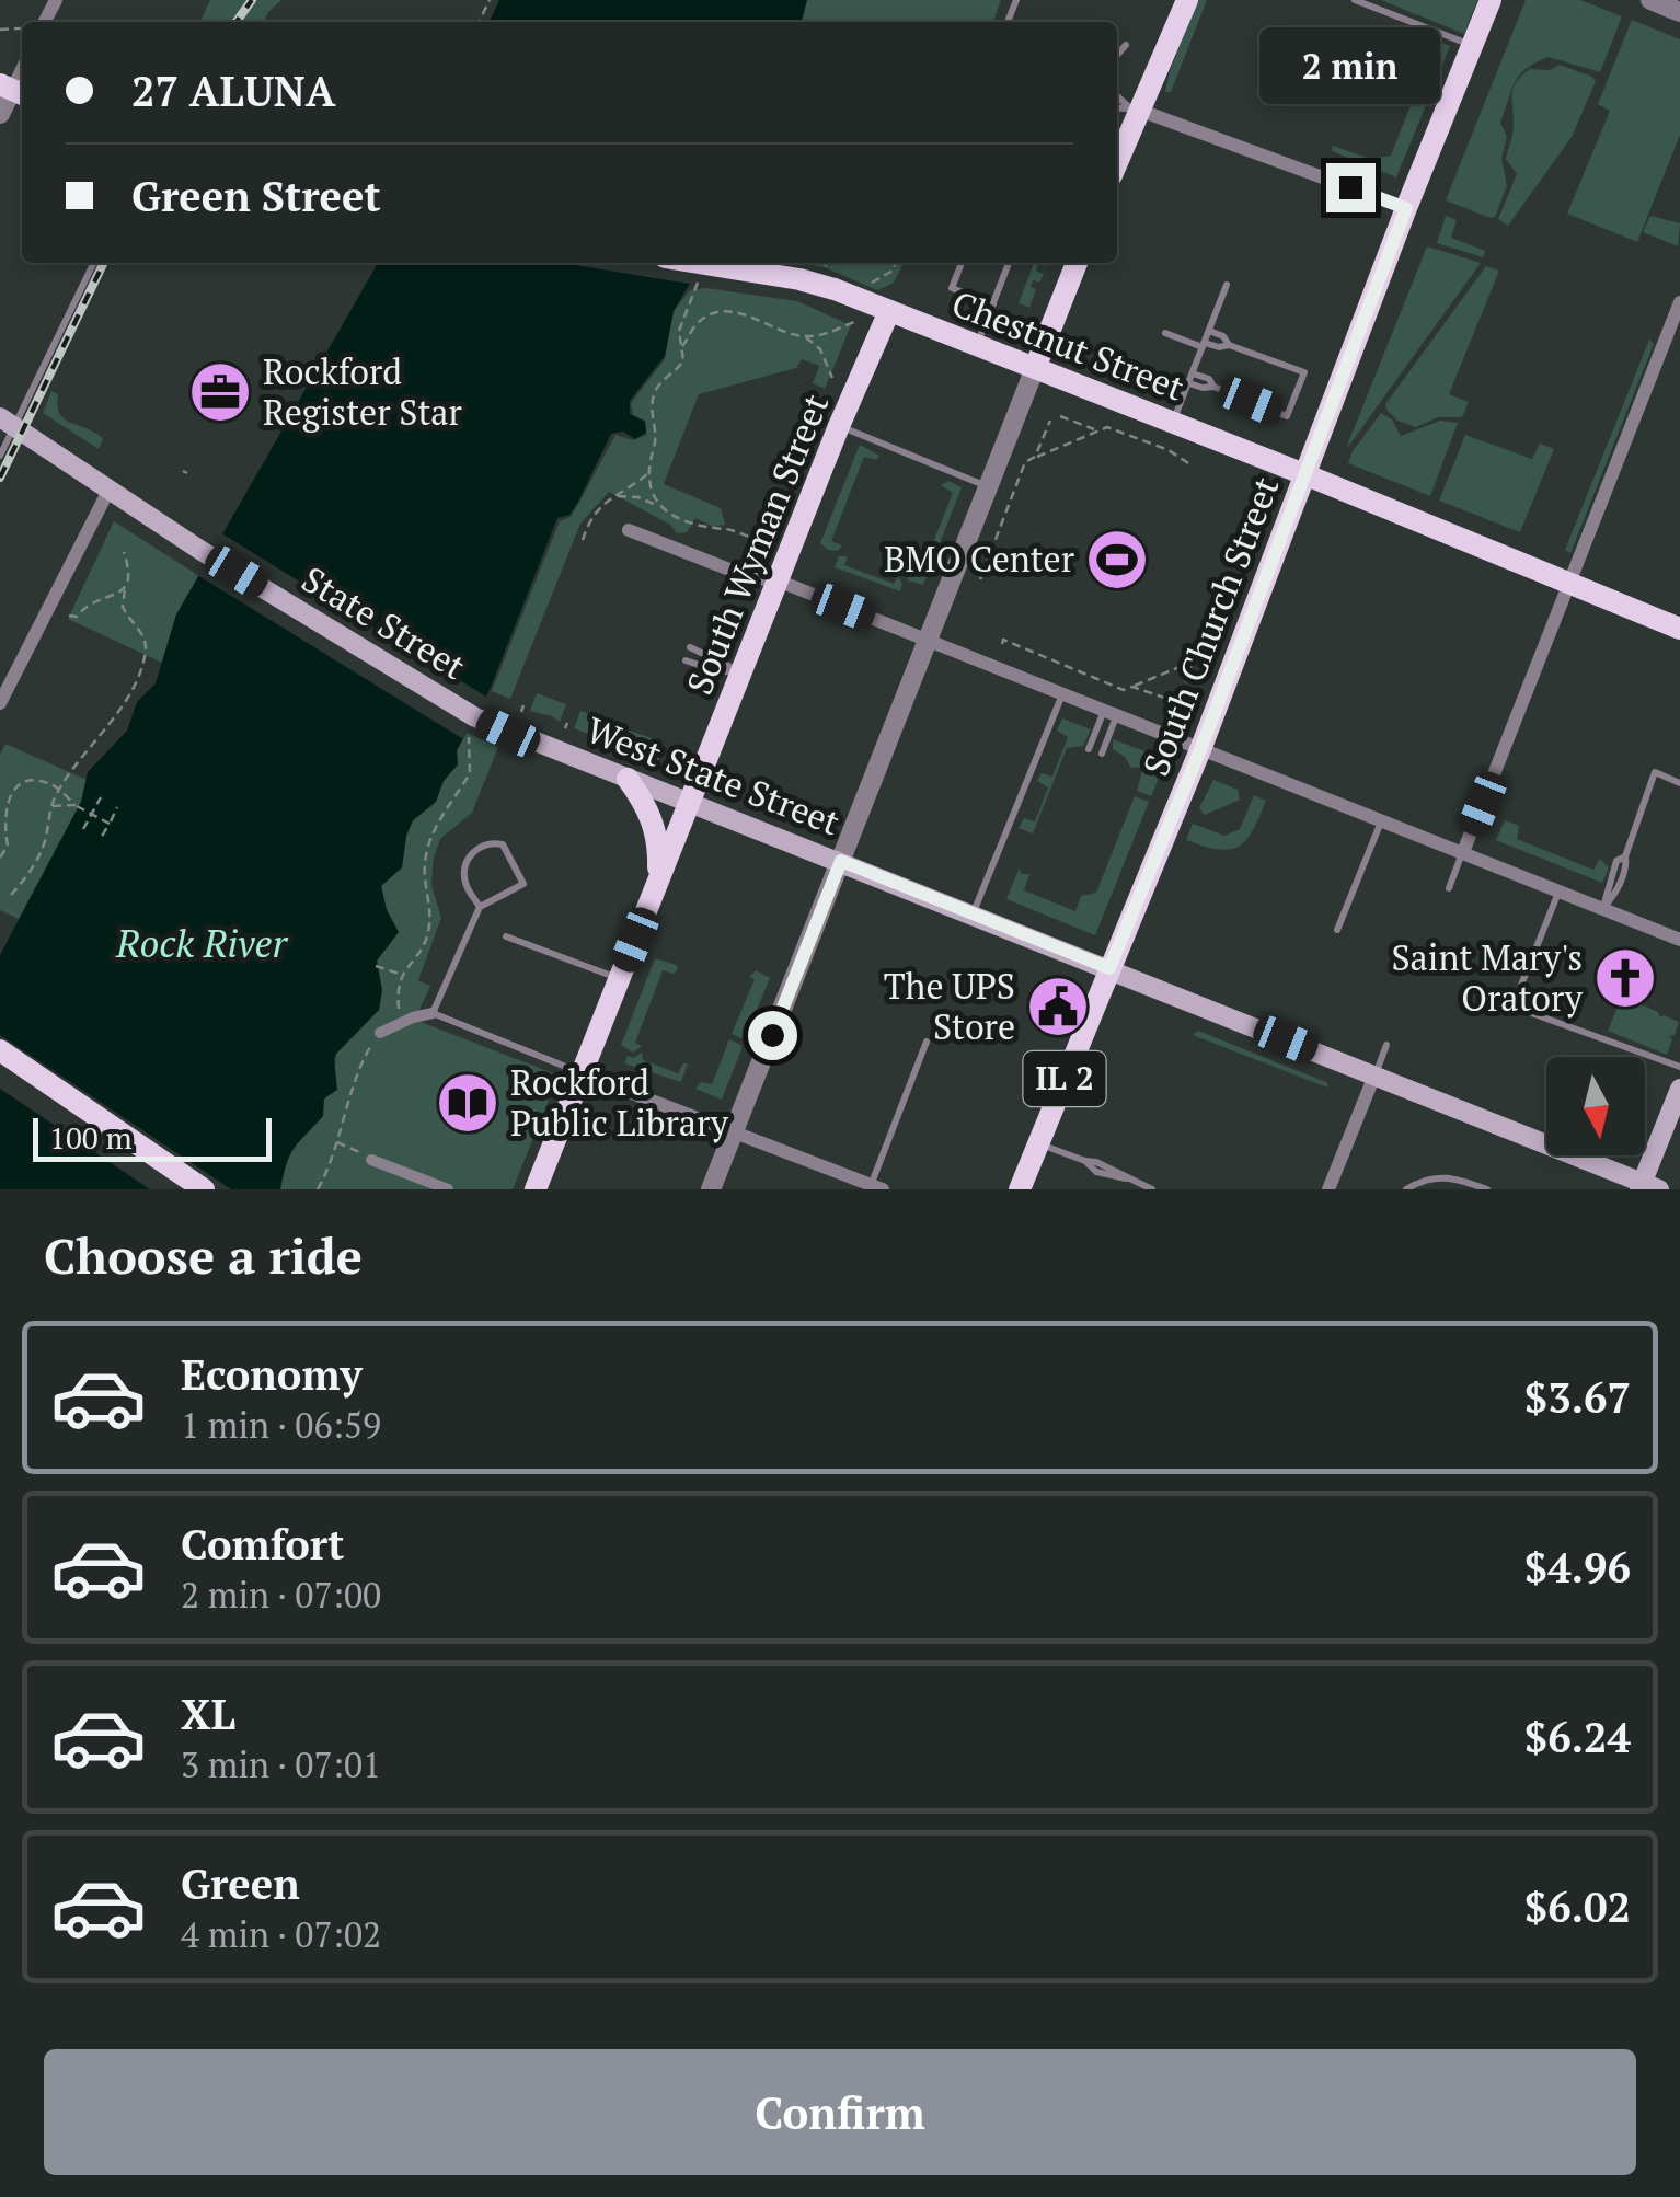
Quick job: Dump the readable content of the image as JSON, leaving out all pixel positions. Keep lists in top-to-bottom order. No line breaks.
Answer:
{"streets":{"main road":["Chestnut Street","South Wyman Street","State Street","South Church Street","West State Street","IL 2"]},"crossings":[["Chestnut Street","South Wyman Street"],["Chestnut Street","South Church Street"],["South Wyman Street","West State Street"],["State Street","West State Street"],["South Church Street","West State Street"],["South Church Street","IL 2"],["West State Street","IL 2"]],"water":["Rock River"],"places":{"office":["Rockford Register Star"],"sports":["BMO Center"],"church":["Saint Mary's Oratory"],"public building":["The UPS Store"],"library":["Rockford Public Library"]},"scale_bar":"100 m","north":"bottom","page":{"banner":["27 ALUNA","Green Street"],"bubble":"2 min","scale":"100 m","heading":"Choose a ride","list":[{"name":"Economy","note":"1 min · 06:59","value":"$3.67"},{"name":"Comfort","note":"2 min · 07:00","value":"$4.96"},{"name":"XL","note":"3 min · 07:01","value":"$6.24"},{"name":"Green","note":"4 min · 07:02","value":"$6.02"}],"buttons":"Confirm"}}
